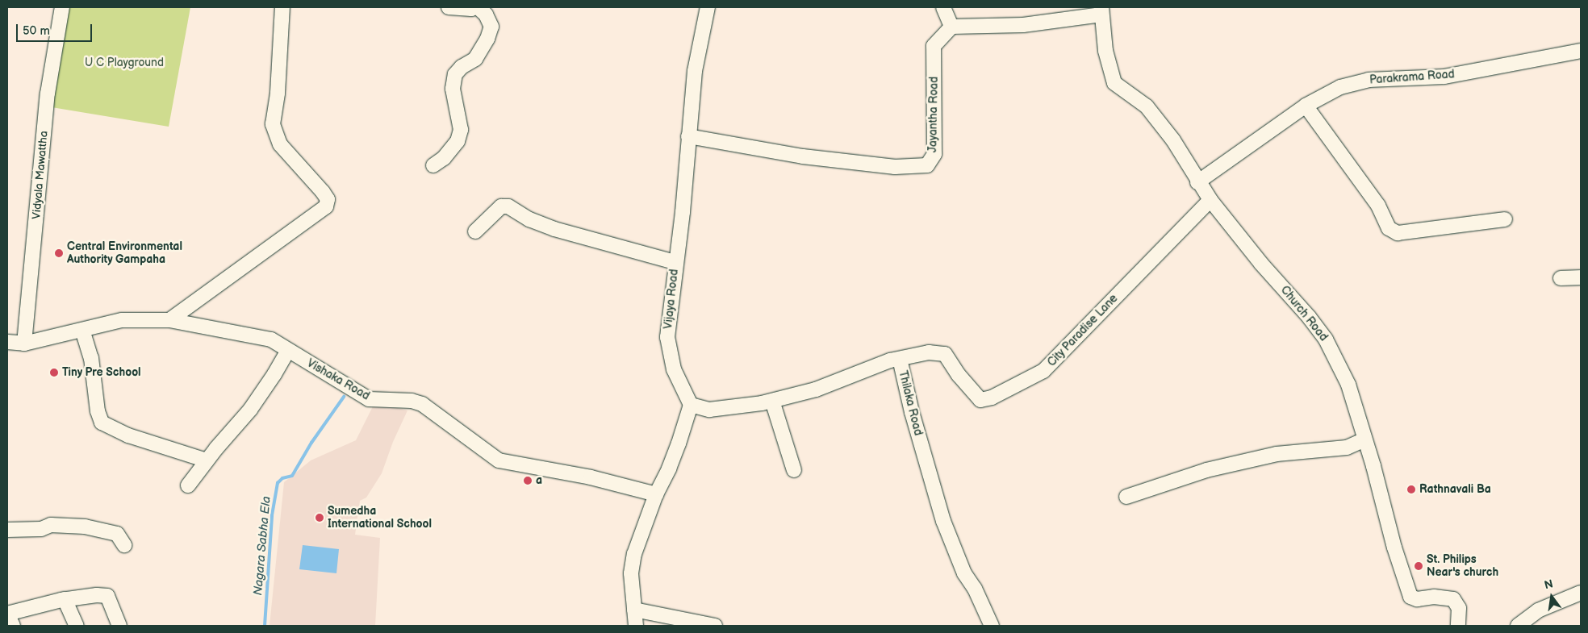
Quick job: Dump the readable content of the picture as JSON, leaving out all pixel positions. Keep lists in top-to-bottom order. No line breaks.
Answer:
{"streets":{"street":["Parakrama Road","Jayantha Road","Vidyala Mawattha","Vijaya Road","Church Road","City Paradise Lane","Vishaka Road","Thilaka Road"]},"crossings":[["Parakrama Road","Church Road"],["Jayantha Road","Vijaya Road"],["Vidyala Mawattha","Vishaka Road"],["Vijaya Road","Thilaka Road"],["Church Road","City Paradise Lane"],["City Paradise Lane","Thilaka Road"]],"water":["Nagara Sabha Ela"],"parks":["U C Playground"],"places":["Central Environmental Authority Gampaha","Tiny Pre School","a","Rathnavali Ba","Sumedha International School","St. Philips Near's church"],"scale_bar":"50 m","north":"top"}
